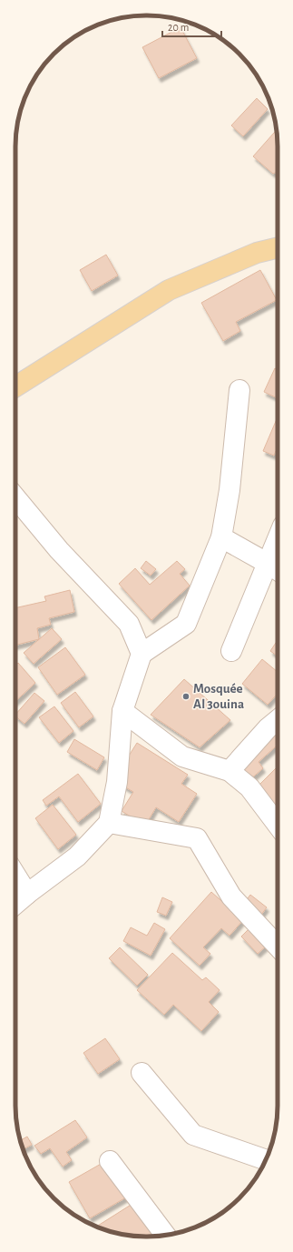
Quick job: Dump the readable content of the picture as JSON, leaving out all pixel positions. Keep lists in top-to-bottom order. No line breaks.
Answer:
{"places":["Mosquée Al 3ouina"],"scale_bar":"20 m"}
